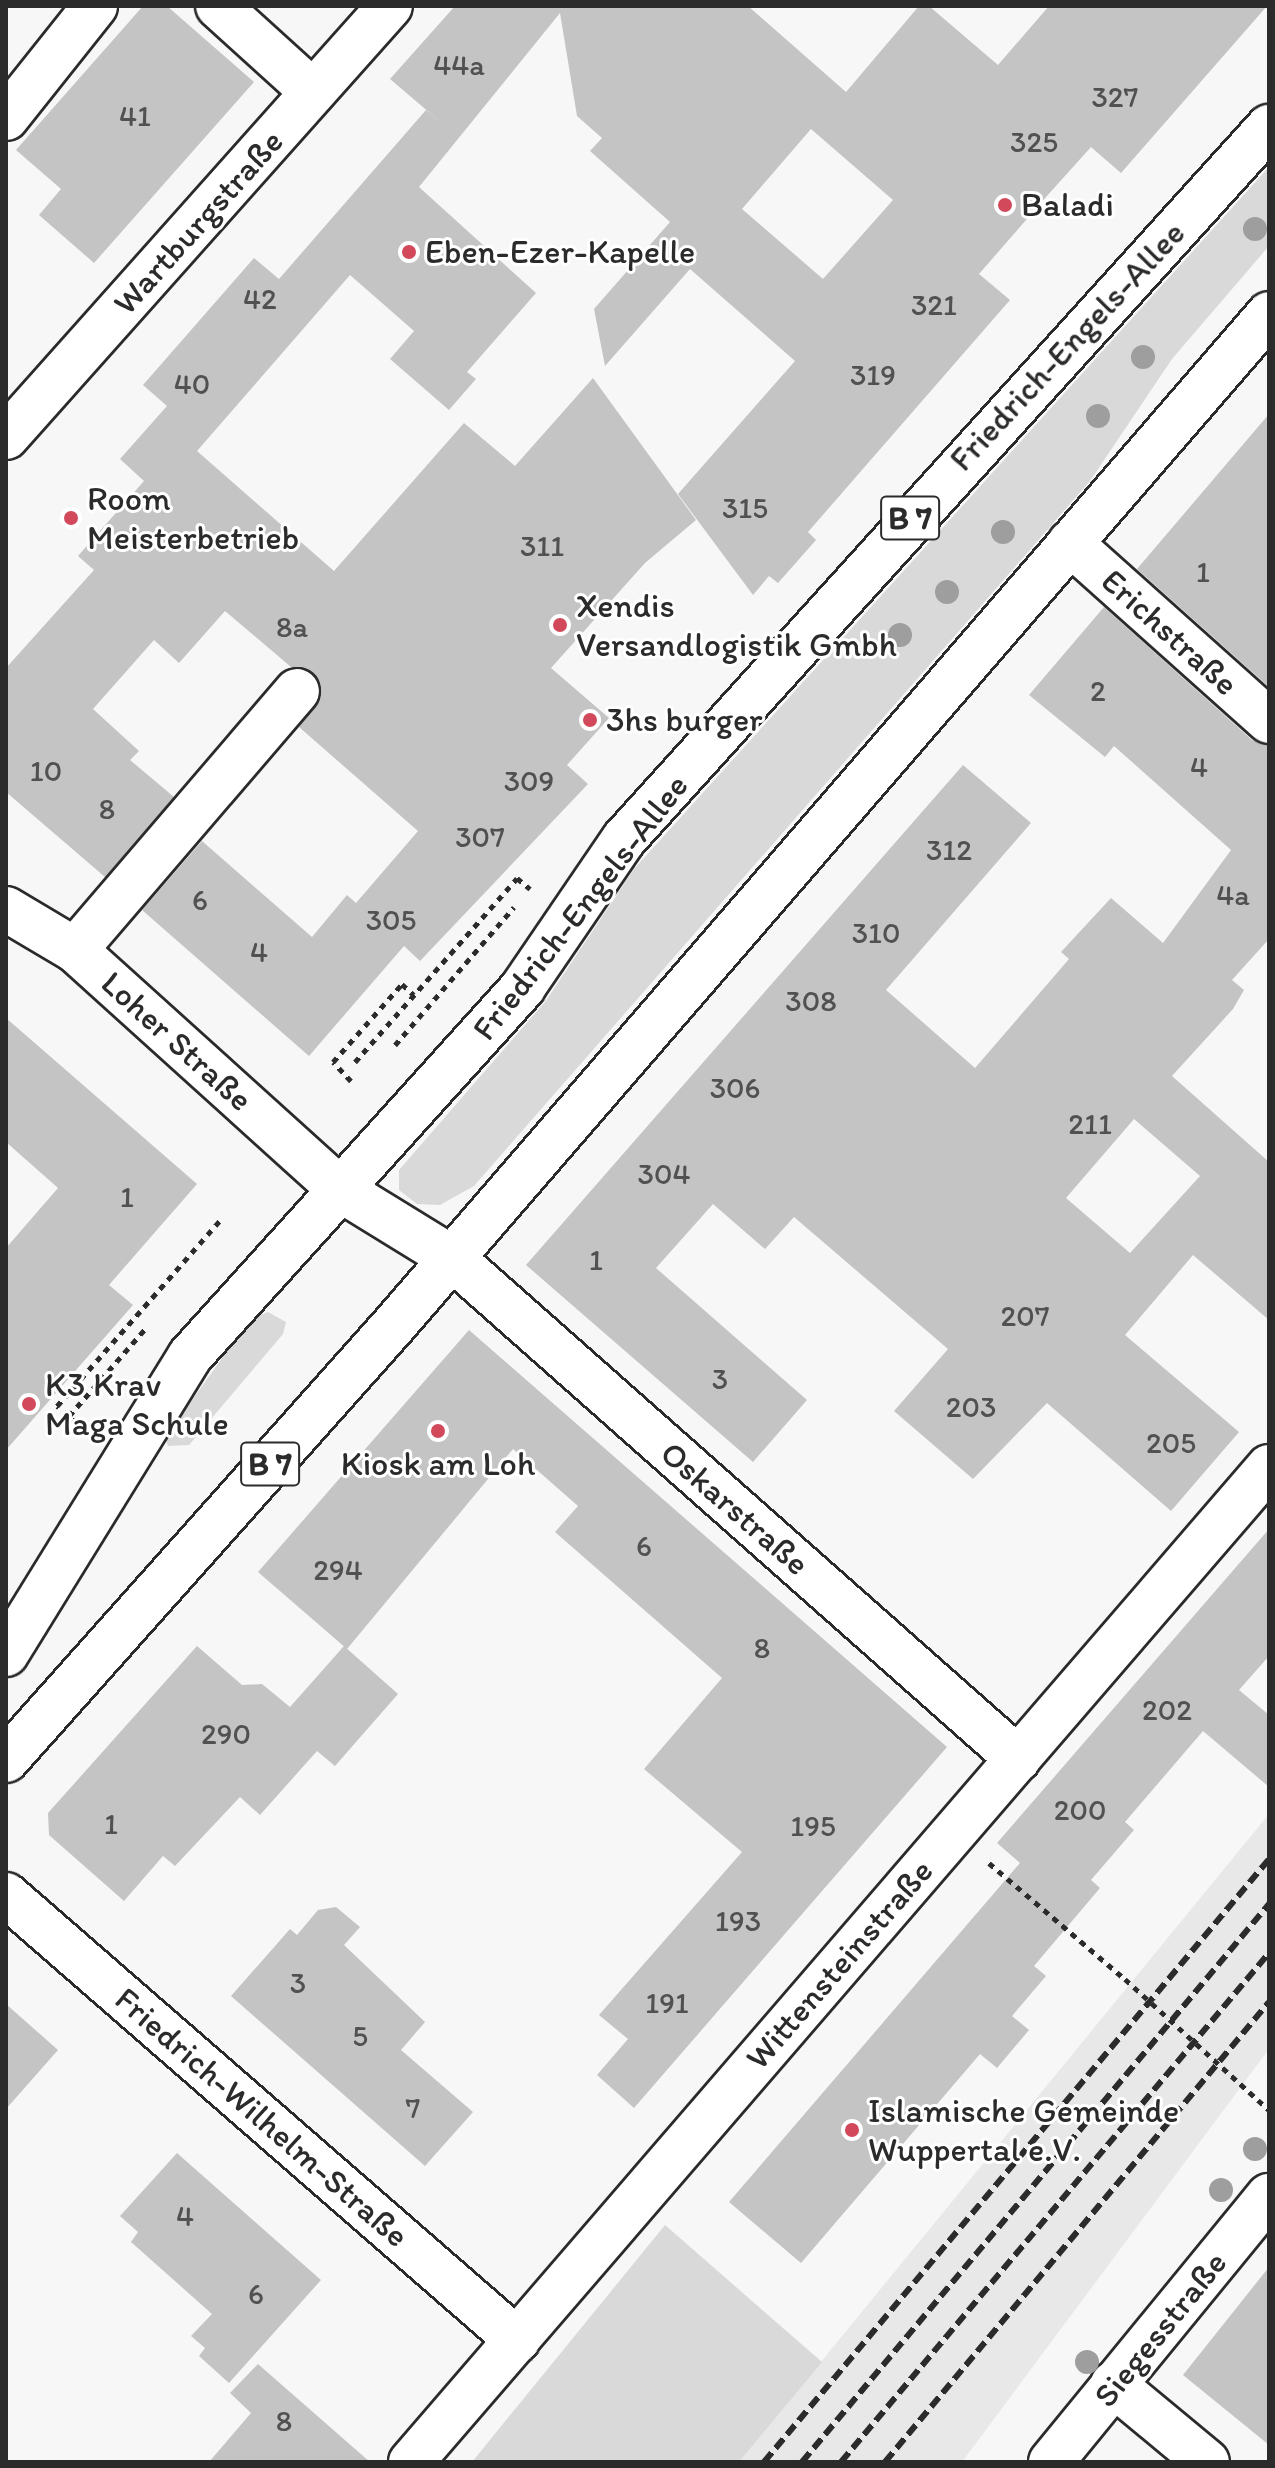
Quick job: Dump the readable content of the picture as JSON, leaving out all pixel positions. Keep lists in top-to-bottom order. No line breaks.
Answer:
{"streets":{"main road":["Wartburgstraße","Friedrich-Engels-Allee","B 7","Erichstraße","Loher Straße","Oskarstraße","Wittensteinstraße","Friedrich-Wilhelm-Straße","Siegesstraße"]},"crossings":[["Friedrich-Engels-Allee","Loher Straße"],["B 7","Erichstraße"],["B 7","Loher Straße"],["B 7","Oskarstraße"],["Loher Straße","Oskarstraße"],["Oskarstraße","Wittensteinstraße"],["Wittensteinstraße","Friedrich-Wilhelm-Straße"]],"places":["Baladi","Eben-Ezer-Kapelle","Room Meisterbetrieb","Xendis Versandlogistik Gmbh","3hs burger","K3 Krav Maga Schule","Kiosk am Loh","Islamische Gemeinde Wuppertal e.V."],"house_numbers":["44a","327","41","325","42","321","319","40","315","311","1","8a","2","4","10","309","8","307","312","4a","6","305","310","4","308","306","211","304","1","1","207","3","203","205","6","294","8","202","290","200","1","195","193","3","191","5","7","4","6","8"]}
